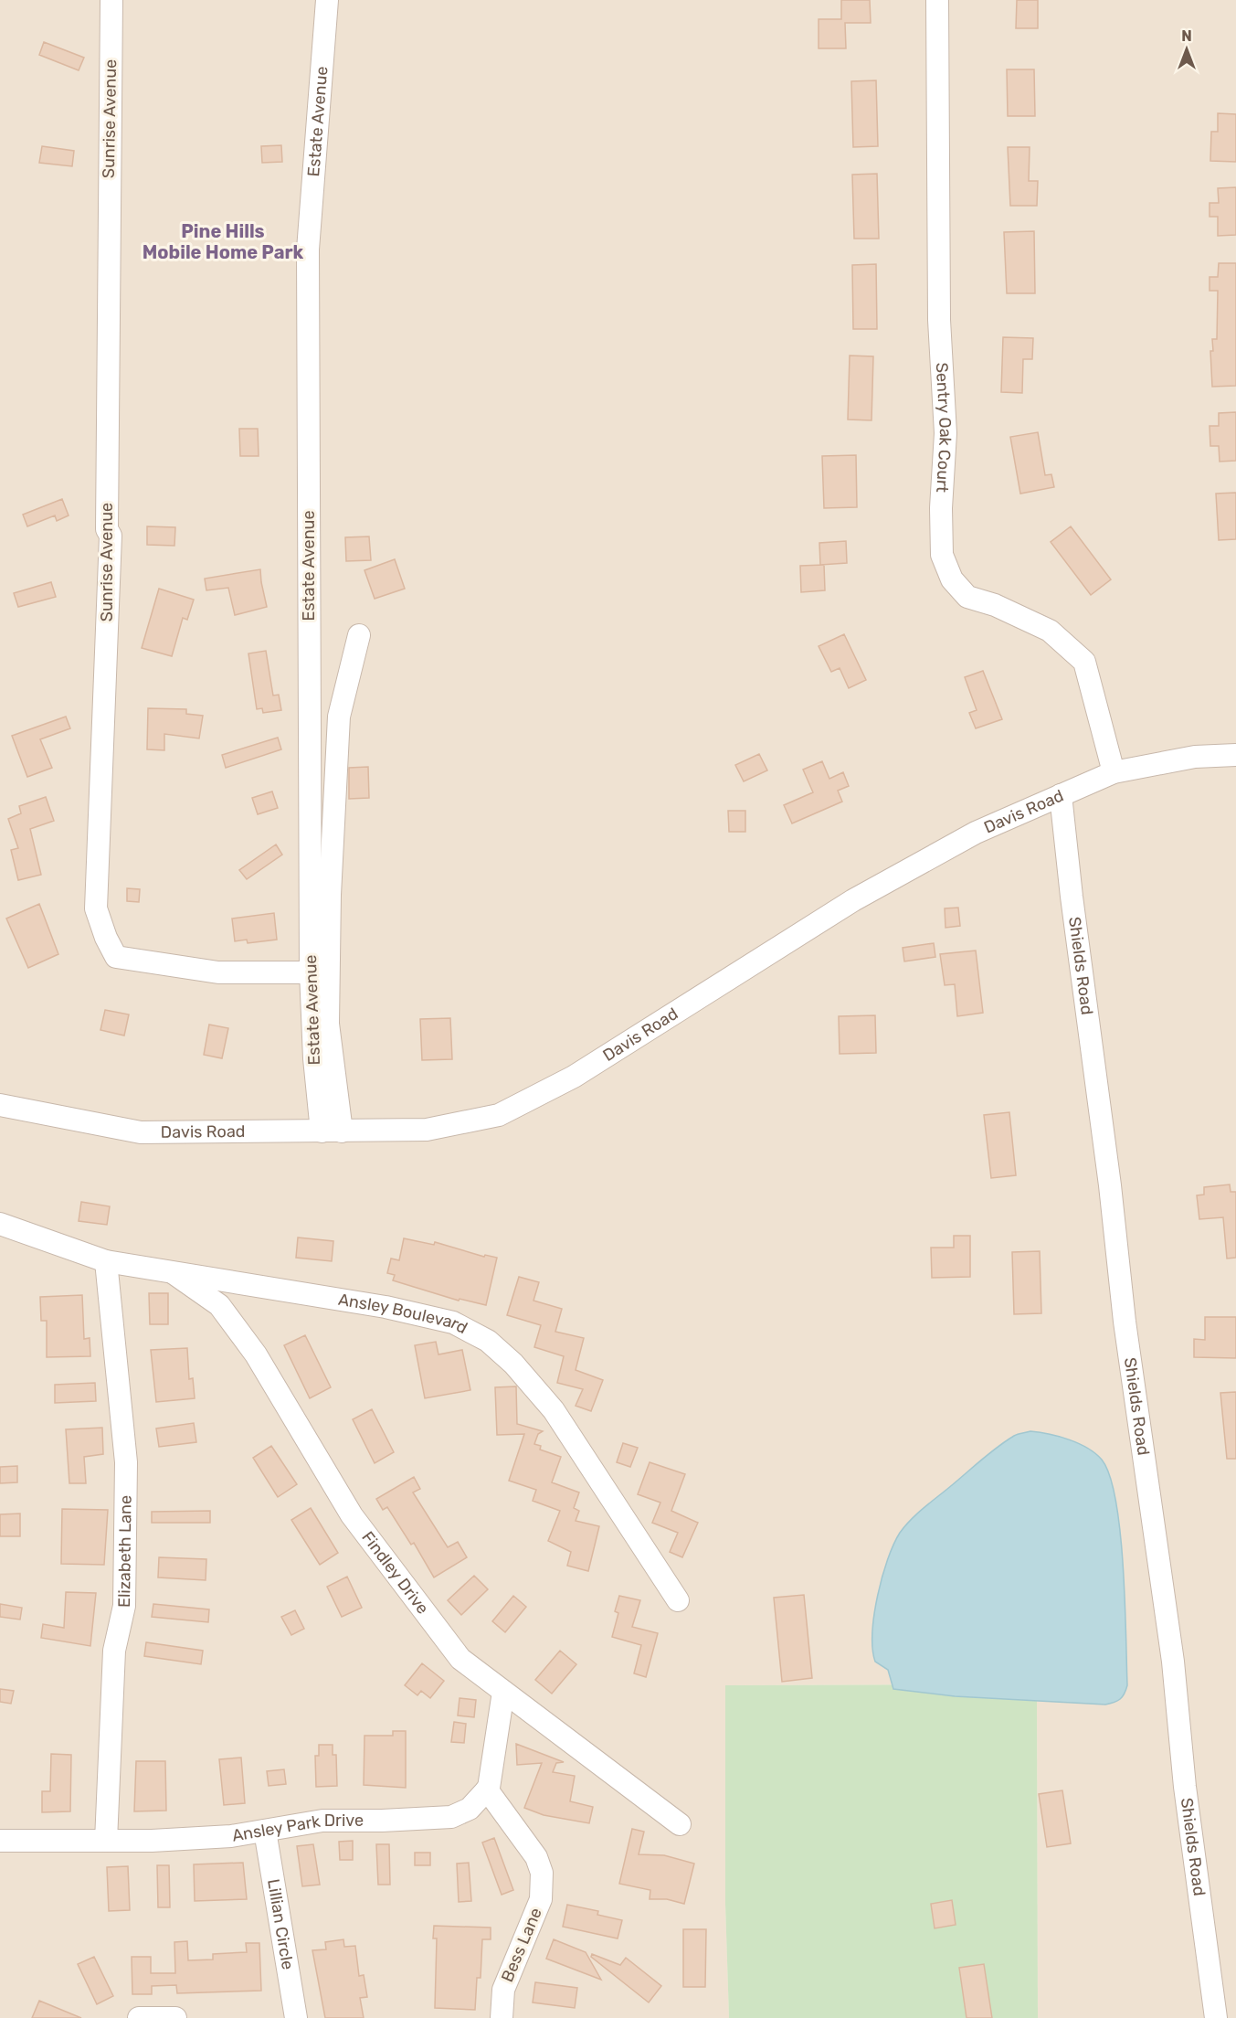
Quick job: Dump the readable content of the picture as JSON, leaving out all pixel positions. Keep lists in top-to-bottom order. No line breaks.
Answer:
{"streets":{"street":["Sunrise Avenue","Estate Avenue","Sentry Oak Court","Davis Road","Shields Road","Ansley Boulevard","Elizabeth Lane","Findley Drive","Ansley Park Drive","Lillian Circle","Bess Lane"]},"crossings":[["Sunrise Avenue","Estate Avenue"],["Estate Avenue","Davis Road"],["Sentry Oak Court","Davis Road"],["Davis Road","Shields Road"],["Ansley Boulevard","Elizabeth Lane"],["Ansley Boulevard","Findley Drive"],["Elizabeth Lane","Ansley Park Drive"],["Ansley Park Drive","Lillian Circle"],["Ansley Park Drive","Bess Lane"]],"districts":["Pine Hills Mobile Home Park"],"north":"top"}
